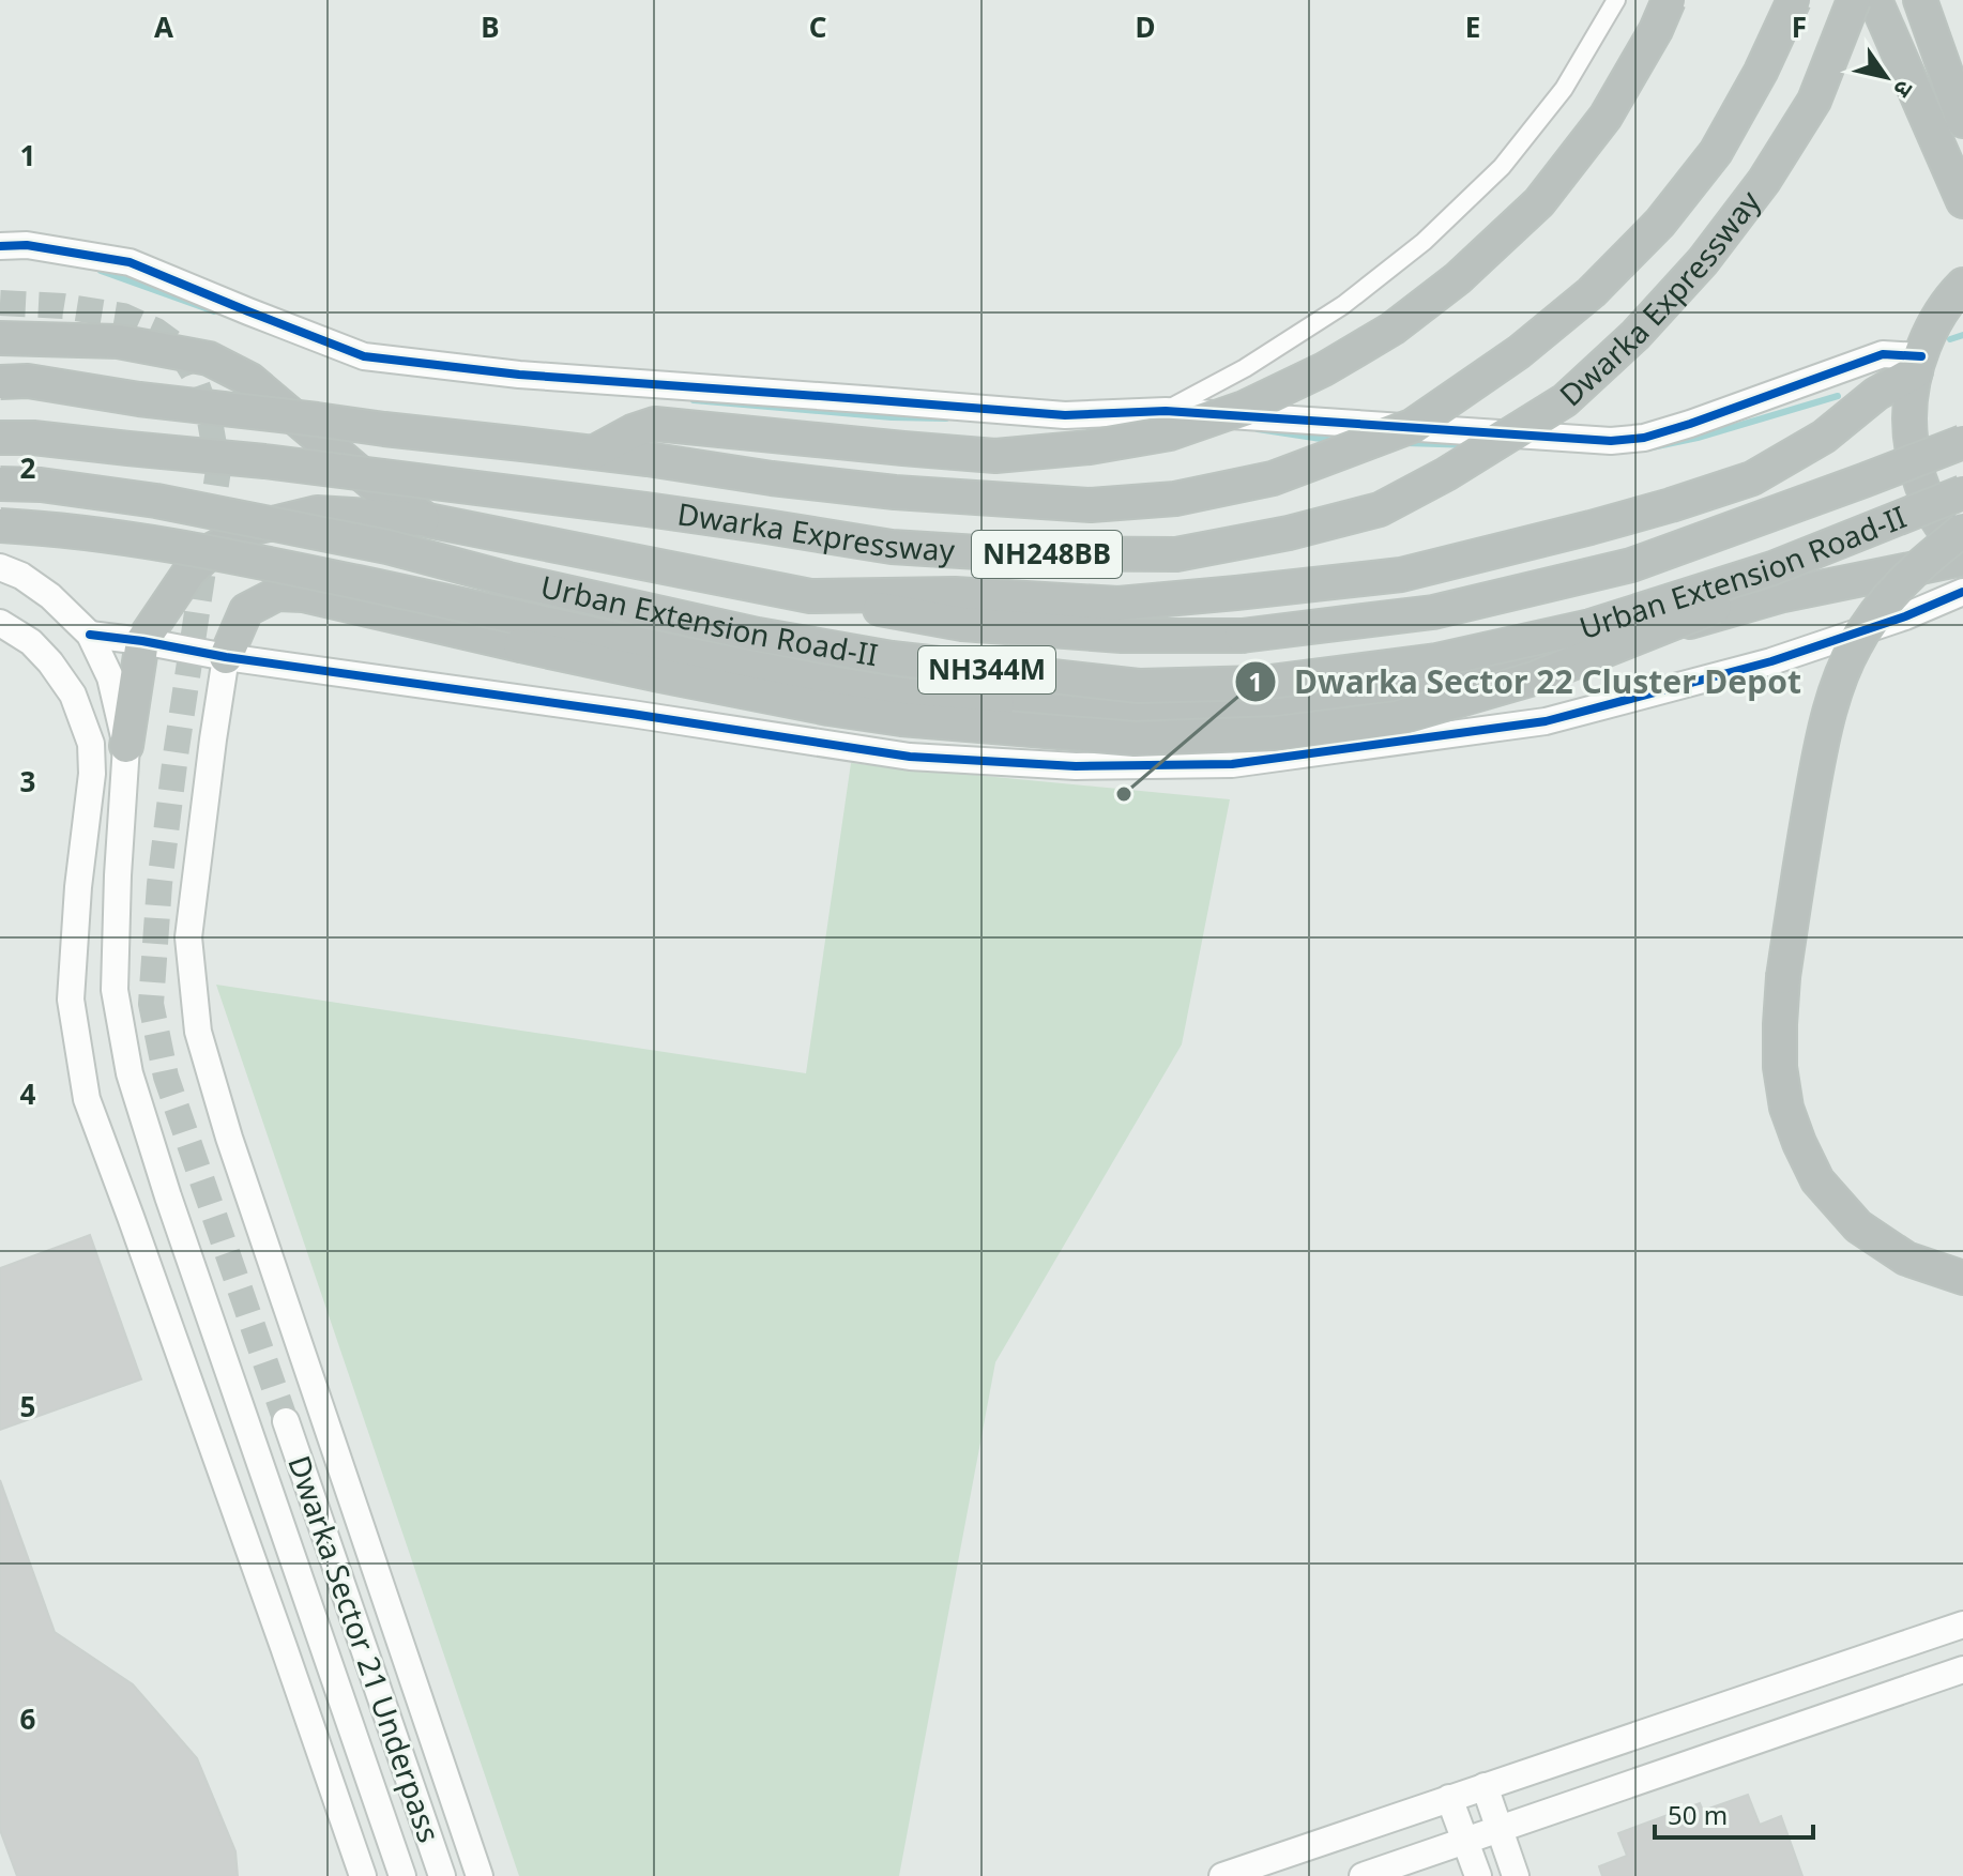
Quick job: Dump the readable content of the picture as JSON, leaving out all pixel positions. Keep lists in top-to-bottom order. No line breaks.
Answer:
{"streets":{"highway":["Dwarka Expressway","NH248BB","Urban Extension Road-II","NH344M"],"street":["Dwarka Sector 21 Underpass"]},"places":["Dwarka Sector 22 Cluster Depot"],"scale_bar":"50 m","north":"bottom right","grid":{"columns":["A","B","C","D","E","F"],"rows":["1","2","3","4","5","6"]}}
